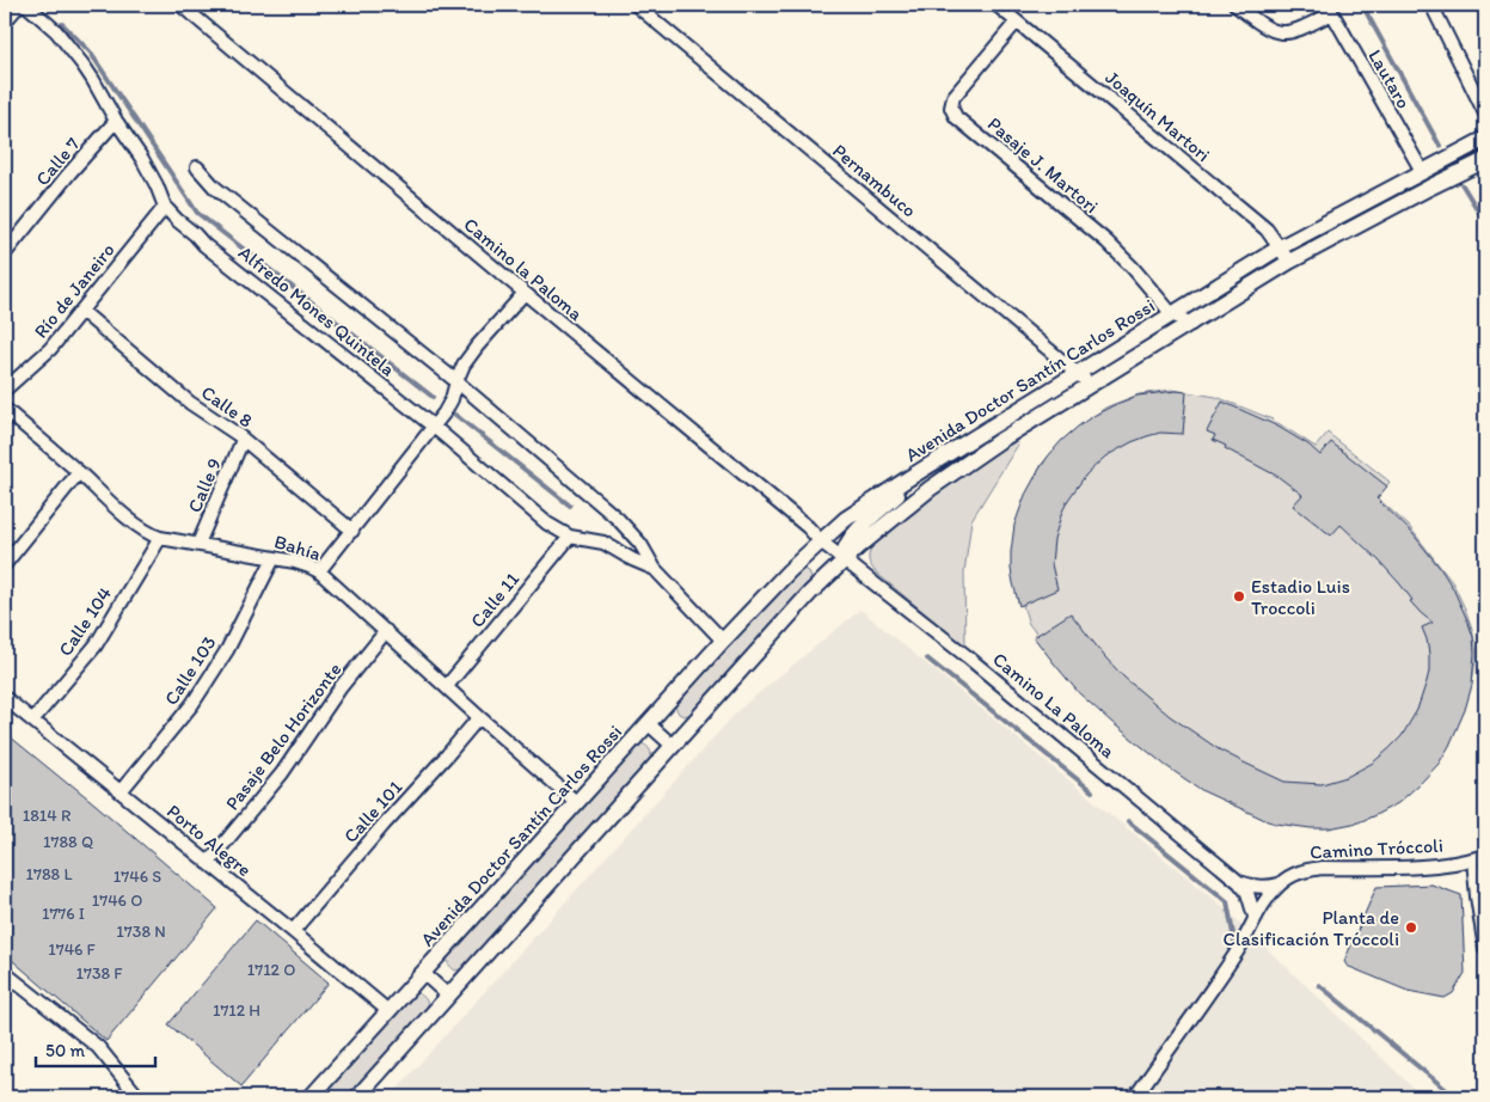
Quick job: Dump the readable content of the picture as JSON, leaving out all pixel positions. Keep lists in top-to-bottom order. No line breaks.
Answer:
{"streets":{"street":["Lautaro","Joaquín Martori","Calle 7","Pasaje J. Martori","Pernambuco","Camino la Paloma","Río de Janeiro","Alfredo Mones Quintela","Avenida Doctor Santín Carlos Rossi","Calle 8","Calle 9","Bahía","Calle 11","Calle 104","Calle 103","Camino La Paloma","Pasaje Belo Horizonte","Calle 101","Porto Alegre","Camino Tróccoli"]},"crossings":[["Lautaro","Avenida Doctor Santín Carlos Rossi"],["Joaquín Martori","Pasaje J. Martori"],["Joaquín Martori","Avenida Doctor Santín Carlos Rossi"],["Calle 7","Alfredo Mones Quintela"],["Pasaje J. Martori","Avenida Doctor Santín Carlos Rossi"],["Pernambuco","Avenida Doctor Santín Carlos Rossi"],["Camino la Paloma","Avenida Doctor Santín Carlos Rossi"],["Camino la Paloma","Camino La Paloma"],["Río de Janeiro","Alfredo Mones Quintela"],["Río de Janeiro","Calle 8"],["Alfredo Mones Quintela","Avenida Doctor Santín Carlos Rossi"],["Alfredo Mones Quintela","Calle 11"],["Avenida Doctor Santín Carlos Rossi","Bahía"],["Avenida Doctor Santín Carlos Rossi","Camino La Paloma"],["Avenida Doctor Santín Carlos Rossi","Porto Alegre"],["Calle 8","Calle 9"],["Calle 9","Bahía"],["Bahía","Calle 11"],["Bahía","Calle 104"],["Bahía","Calle 103"],["Bahía","Pasaje Belo Horizonte"],["Bahía","Calle 101"],["Calle 104","Porto Alegre"],["Calle 103","Porto Alegre"],["Camino La Paloma","Camino Tróccoli"],["Pasaje Belo Horizonte","Porto Alegre"],["Calle 101","Porto Alegre"]],"places":["Estadio Luis Troccoli","Planta de Clasificación Tróccoli"],"house_numbers":["1814 R","1788 Q","1788 L","1746 S","1746 O","1776 I","1738 N","1746 F","1712 O","1738 F","1712 H"],"scale_bar":"50 m"}
